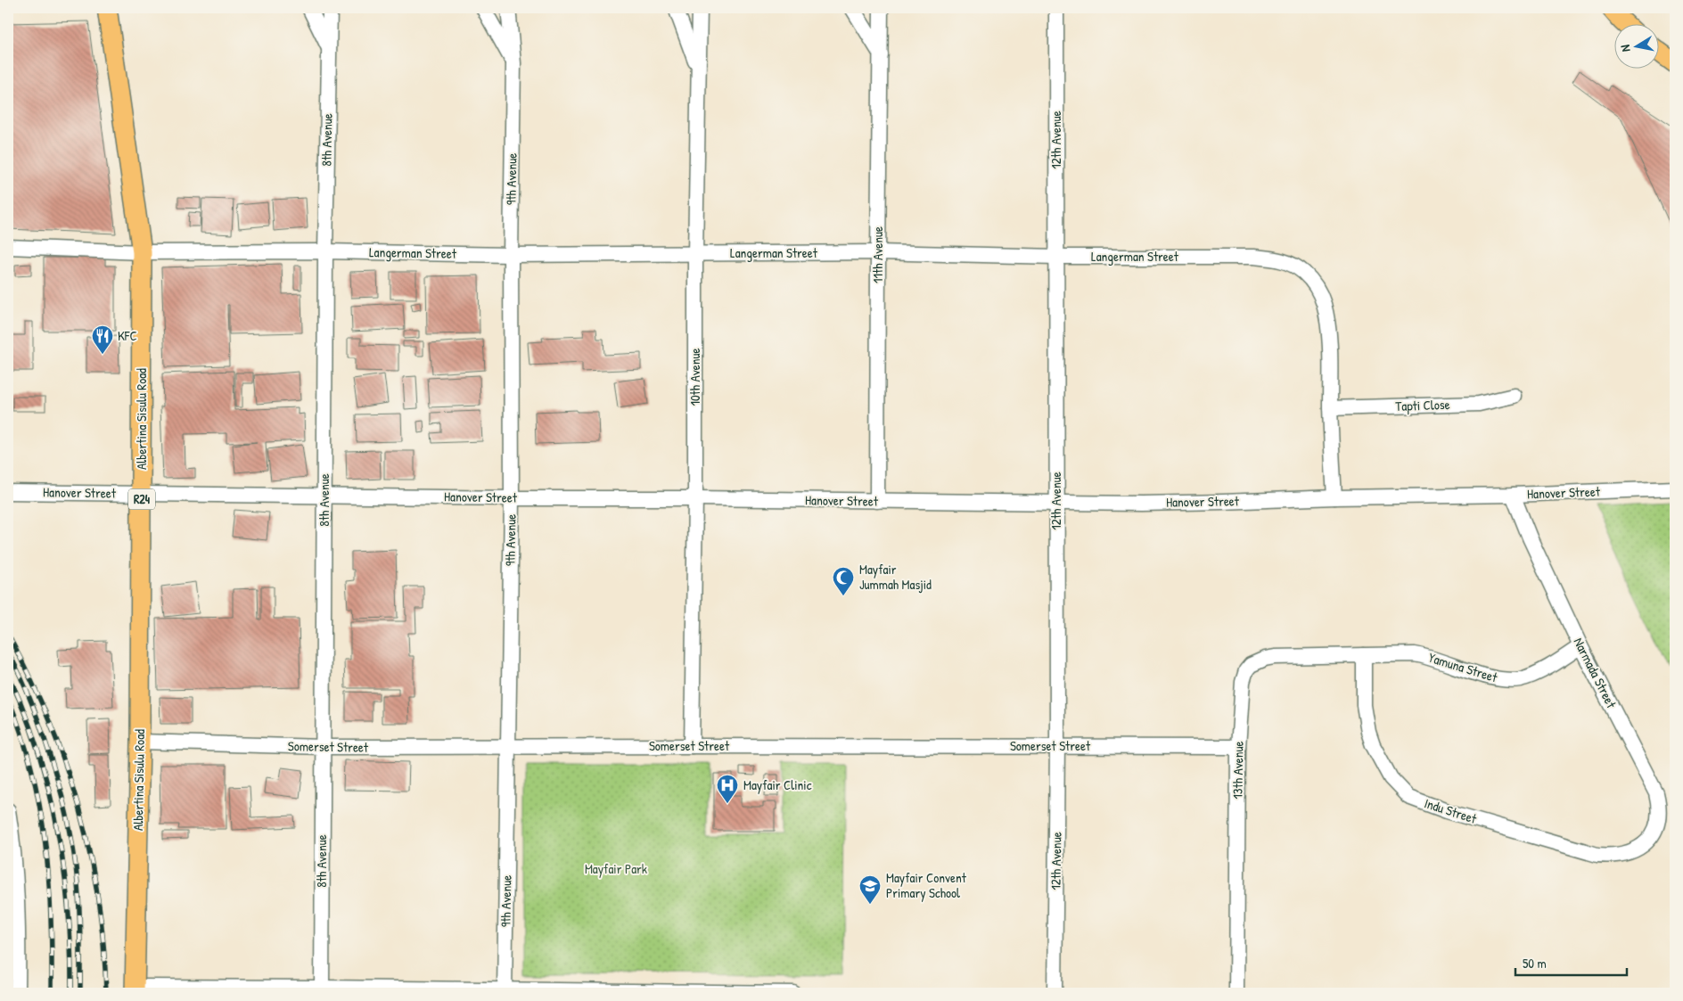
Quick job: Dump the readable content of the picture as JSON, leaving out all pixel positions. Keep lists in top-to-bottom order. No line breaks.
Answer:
{"streets":{"main road":["Albertina Sisulu Road","R24"],"street":["8th Avenue","12th Avenue","9th Avenue","Langerman Street","11th Avenue","10th Avenue","Tapti Close","Hanover Street","Yamuna Street","Narmada Street","Somerset Street","13th Avenue","Indu Street"]},"crossings":[["8th Avenue","Langerman Street"],["8th Avenue","Hanover Street"],["8th Avenue","Somerset Street"],["12th Avenue","Langerman Street"],["12th Avenue","Hanover Street"],["12th Avenue","Somerset Street"],["9th Avenue","Langerman Street"],["9th Avenue","Hanover Street"],["9th Avenue","Somerset Street"],["Langerman Street","11th Avenue"],["Langerman Street","10th Avenue"],["Langerman Street","Tapti Close"],["Langerman Street","Albertina Sisulu Road"],["Langerman Street","Hanover Street"],["11th Avenue","Hanover Street"],["10th Avenue","Hanover Street"],["10th Avenue","Somerset Street"],["Albertina Sisulu Road","Hanover Street"],["Albertina Sisulu Road","Somerset Street"],["Hanover Street","Narmada Street"],["Yamuna Street","Narmada Street"],["Yamuna Street","13th Avenue"],["Yamuna Street","Indu Street"],["Narmada Street","Indu Street"],["Somerset Street","13th Avenue"],["13th Avenue","Indu Street"]],"parks":["Mayfair Park"],"places":{"restaurant":["KFC"],"mosque":["Mayfair Jummah Masjid"],"hospital":["Mayfair Clinic"],"school or university":["Mayfair Convent Primary School"]},"scale_bar":"50 m","north":"left"}
